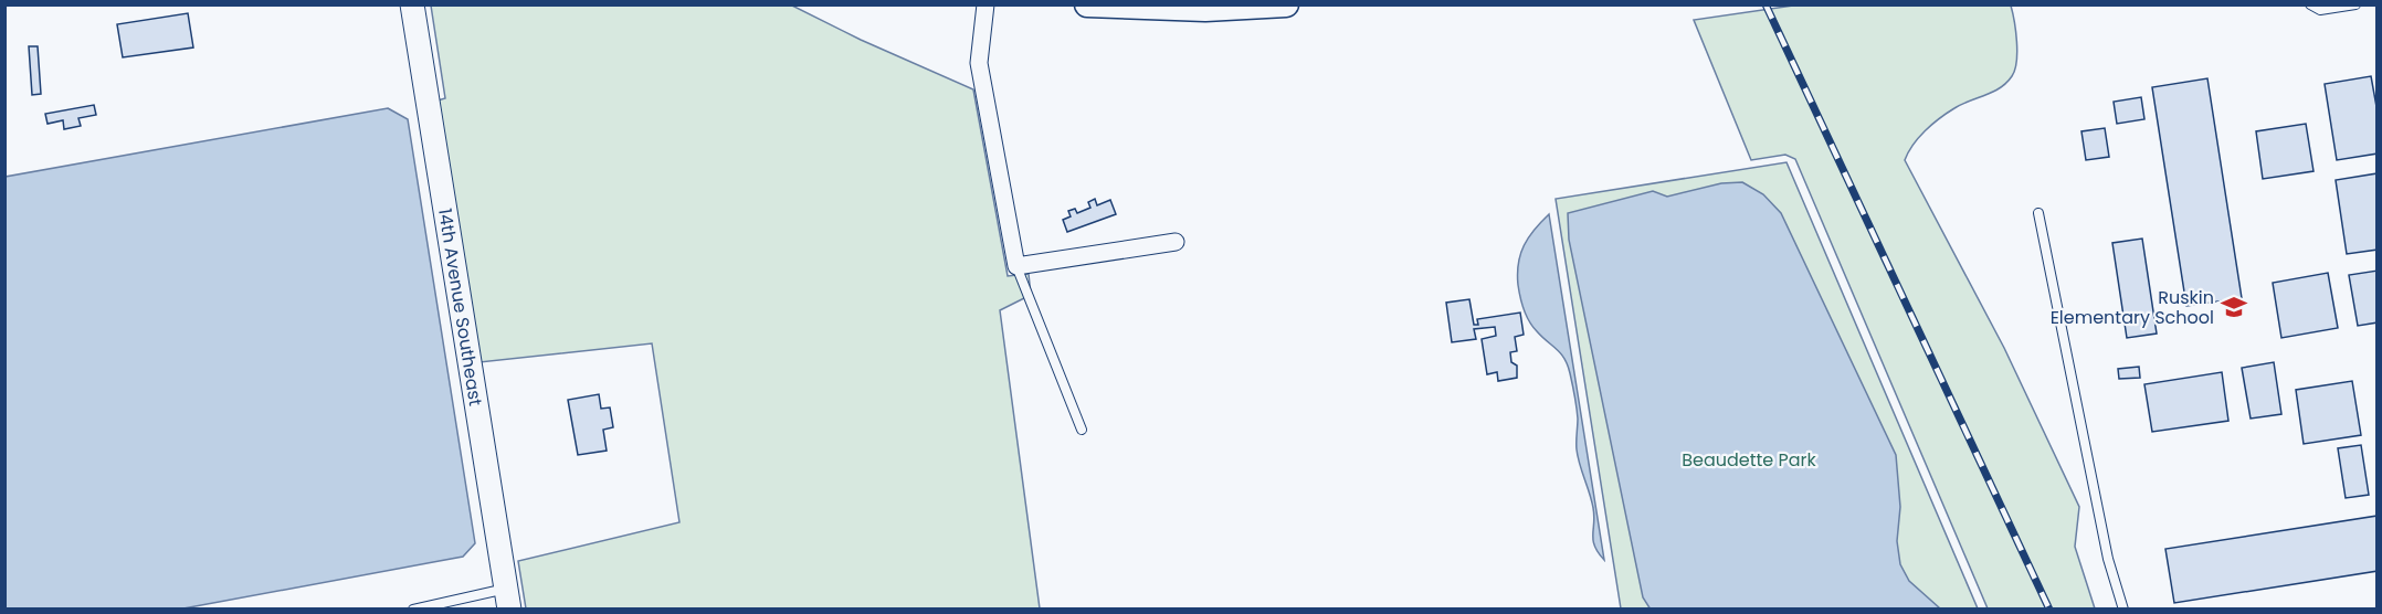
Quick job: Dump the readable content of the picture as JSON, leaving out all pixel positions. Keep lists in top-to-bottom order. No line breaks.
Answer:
{"streets":{"street":["14th Avenue Southeast"]},"parks":["Beaudette Park"],"places":{"school or university":["Ruskin Elementary School"]}}
